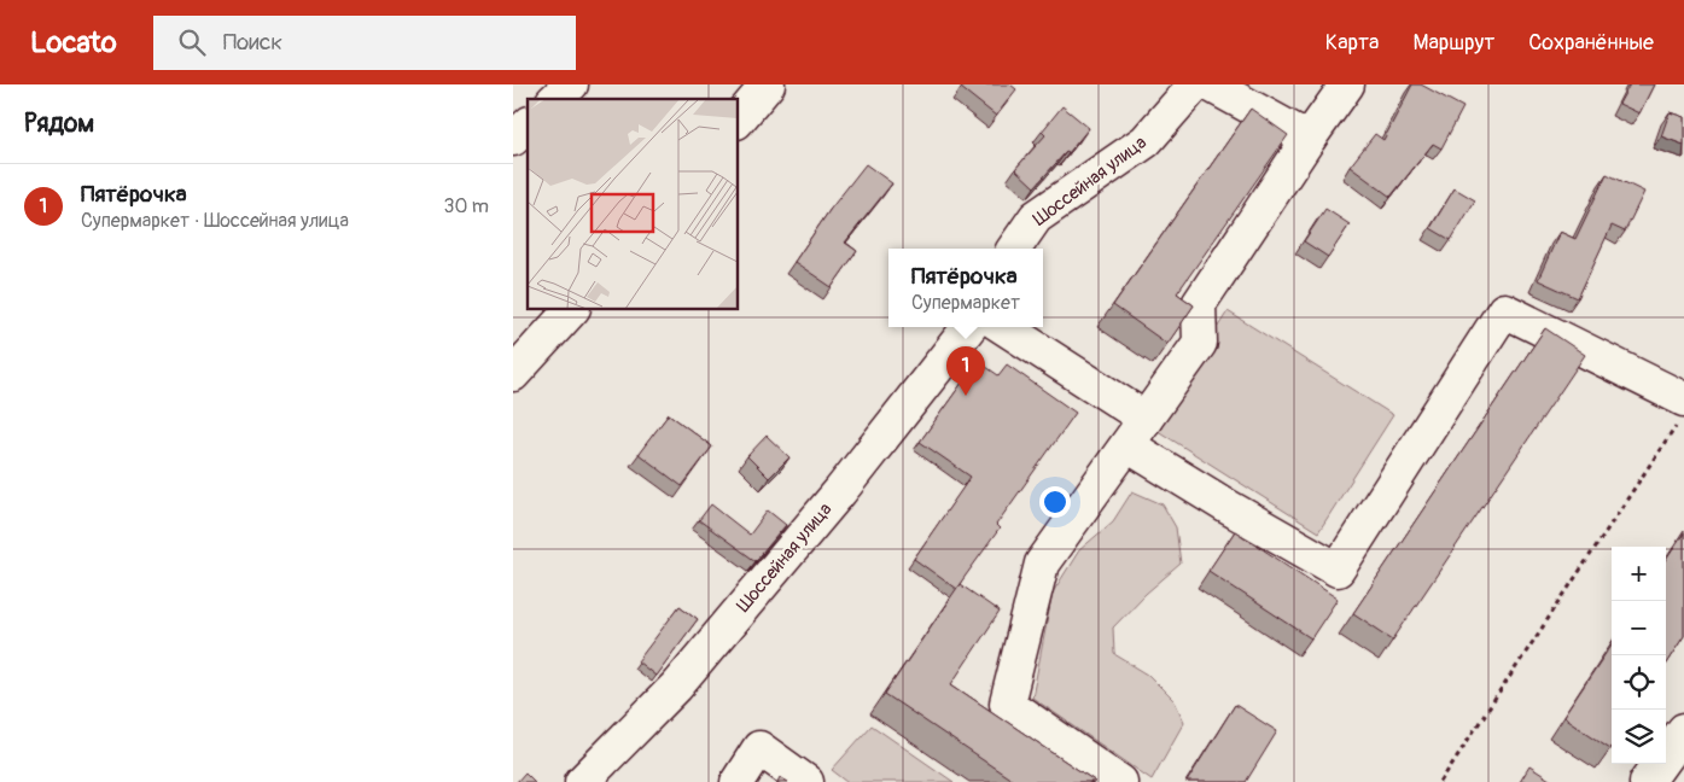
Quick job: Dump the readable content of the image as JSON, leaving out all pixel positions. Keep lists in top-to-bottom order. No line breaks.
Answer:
{"streets":{"main road":["Шоссейная улица"]},"page":{"header":"Locato","search":"Поиск","nav":["Карта","Маршрут","Сохранённые"],"heading":"Рядом","list":[{"mark":"1","name":"Пятёрочка","note":"Супермаркет · Шоссейная улица","value":"30 m"}],"popup":["Пятёрочка","Супермаркет"],"pins":"1","map_buttons":["+","−"]}}
